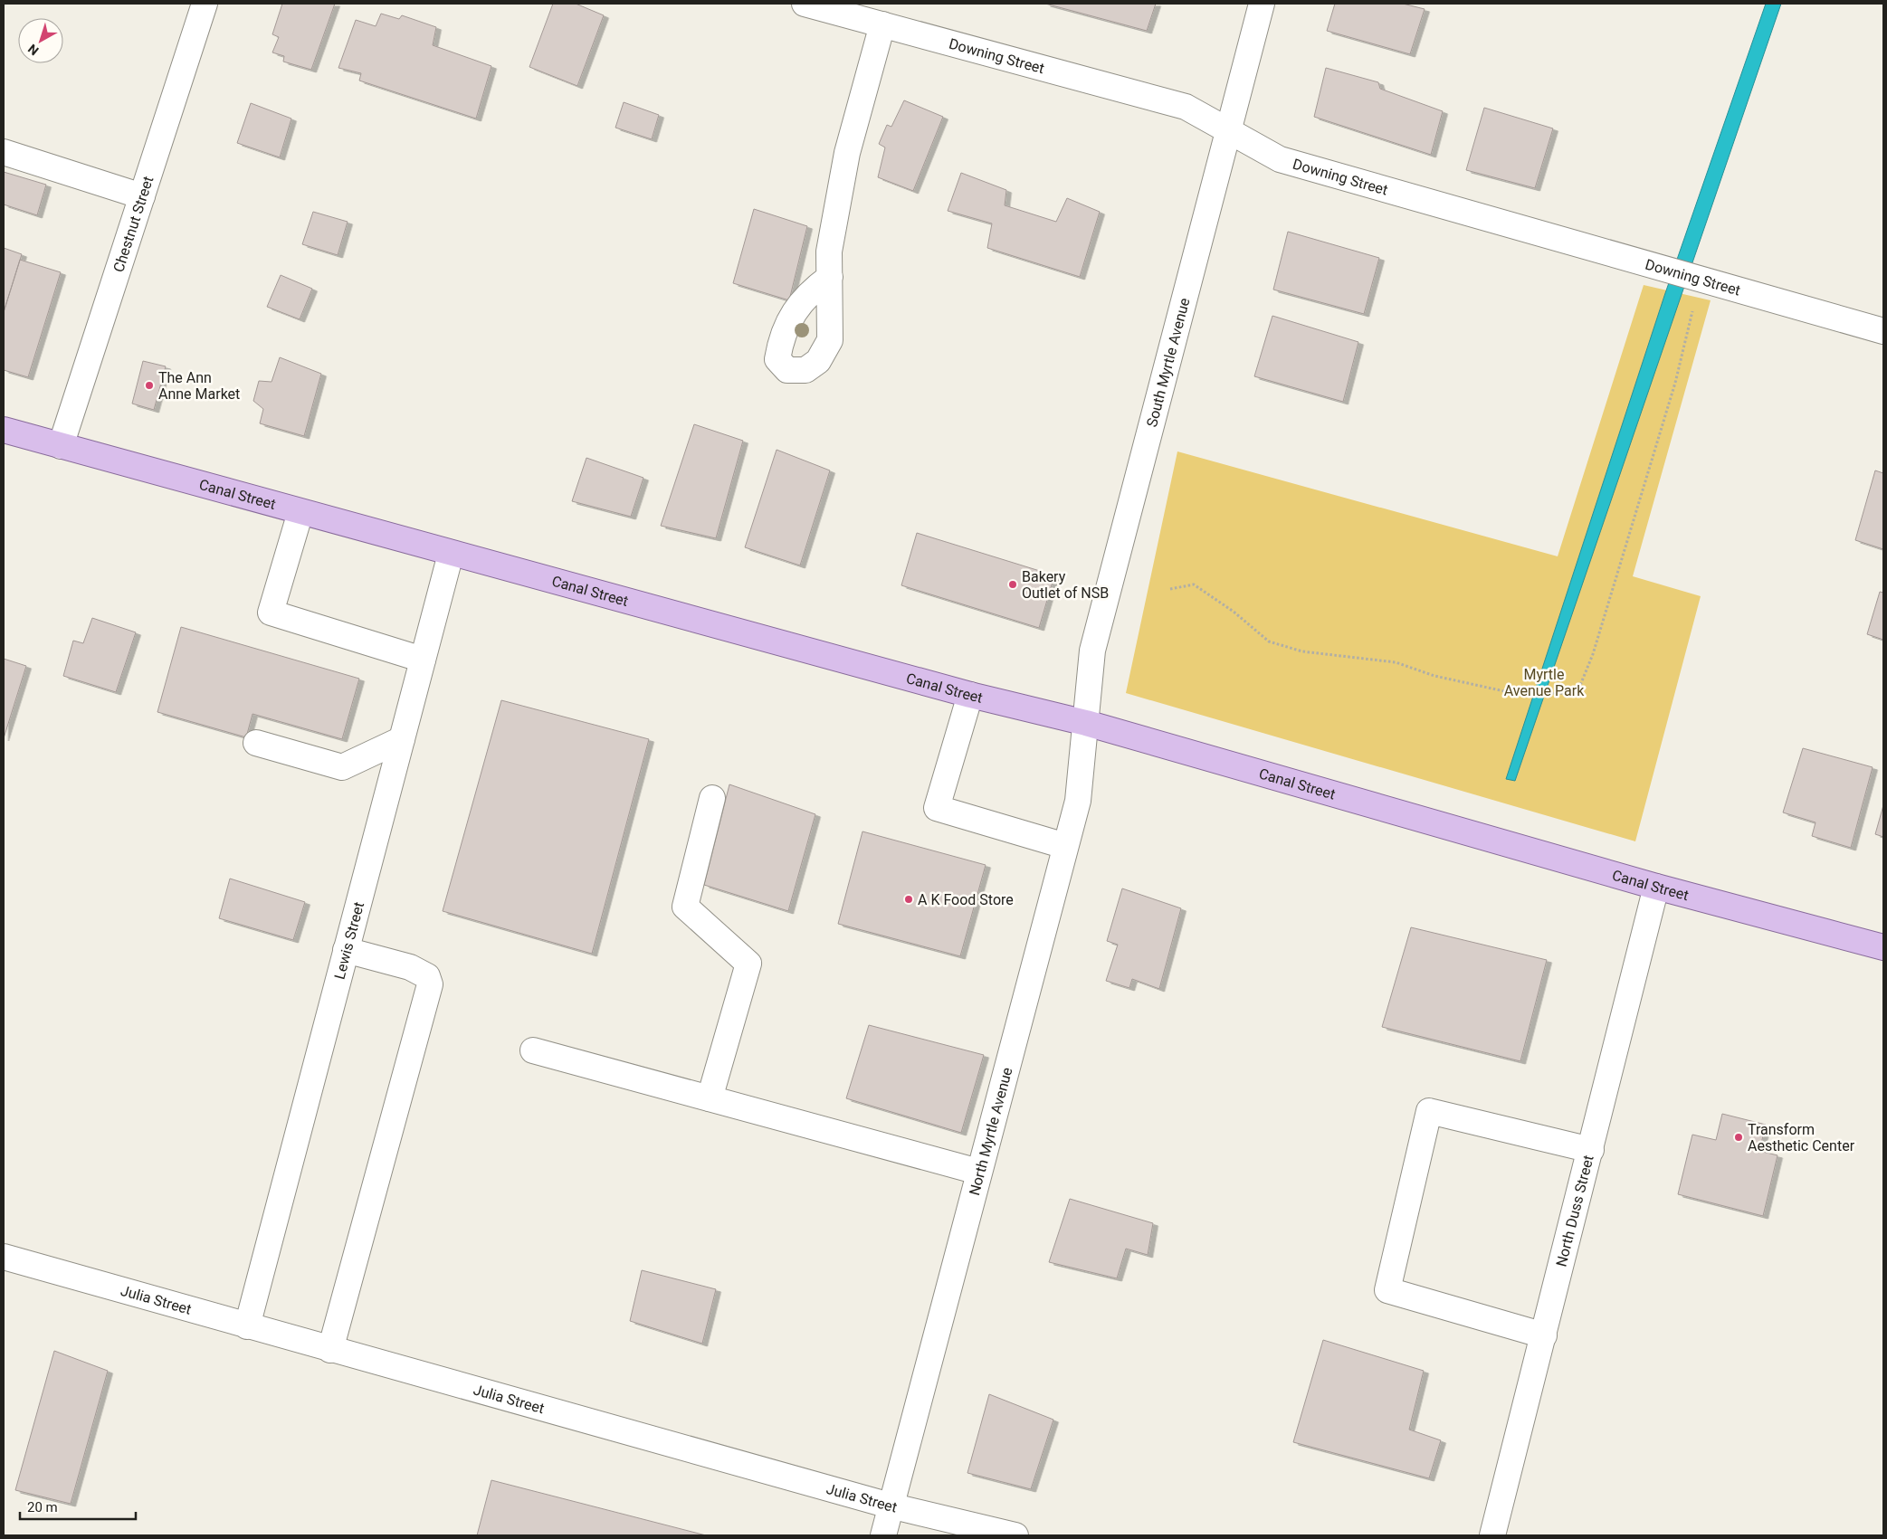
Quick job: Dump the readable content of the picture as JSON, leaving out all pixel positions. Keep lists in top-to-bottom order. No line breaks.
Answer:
{"streets":{"main road":["Canal Street"],"street":["Downing Street","Chestnut Street","South Myrtle Avenue","Lewis Street","North Myrtle Avenue","North Duss Street","Julia Street"]},"crossings":[["Downing Street","South Myrtle Avenue"],["Chestnut Street","Canal Street"],["South Myrtle Avenue","Canal Street"],["South Myrtle Avenue","North Myrtle Avenue"],["Canal Street","Lewis Street"],["Canal Street","North Myrtle Avenue"],["Canal Street","North Duss Street"],["Lewis Street","Julia Street"],["North Myrtle Avenue","Julia Street"]],"parks":["Myrtle Avenue Park"],"places":["The Ann Anne Market","Bakery Outlet of NSB","A K Food Store","Transform Aesthetic Center"],"scale_bar":"20 m","north":"bottom left"}
